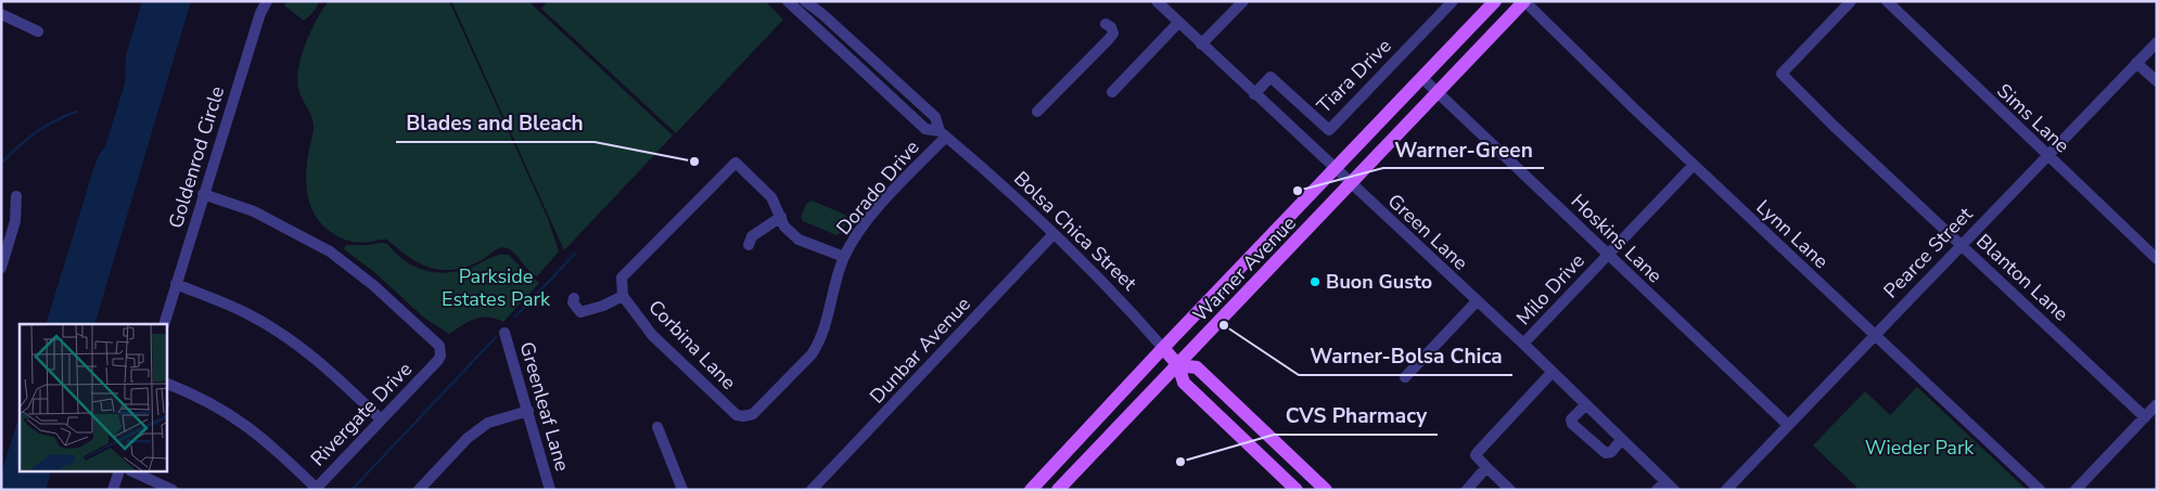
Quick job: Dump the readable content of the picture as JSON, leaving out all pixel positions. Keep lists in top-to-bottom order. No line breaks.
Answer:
{"streets":{"main road":["Bolsa Chica Street","Warner Avenue"],"street":["Tiara Drive","Sims Lane","Goldenrod Circle","Dorado Drive","Green Lane","Lynn Lane","Hoskins Lane","Pearce Street","Blanton Lane","Milo Drive","Corbina Lane","Dunbar Avenue","Greenleaf Lane","Rivergate Drive"]},"crossings":[["Tiara Drive","Green Lane"],["Sims Lane","Pearce Street"],["Goldenrod Circle","Rivergate Drive"],["Dorado Drive","Bolsa Chica Street"],["Dorado Drive","Corbina Lane"],["Bolsa Chica Street","Warner Avenue"],["Bolsa Chica Street","Dunbar Avenue"],["Green Lane","Warner Avenue"],["Green Lane","Milo Drive"],["Lynn Lane","Pearce Street"],["Lynn Lane","Warner Avenue"],["Lynn Lane","Milo Drive"],["Hoskins Lane","Pearce Street"],["Hoskins Lane","Warner Avenue"],["Hoskins Lane","Milo Drive"],["Pearce Street","Blanton Lane"]],"parks":["Parkside Estates Park","Wieder Park"],"places":["Blades and Bleach","Warner-Green","Buon Gusto","Warner-Bolsa Chica","CVS Pharmacy"]}
